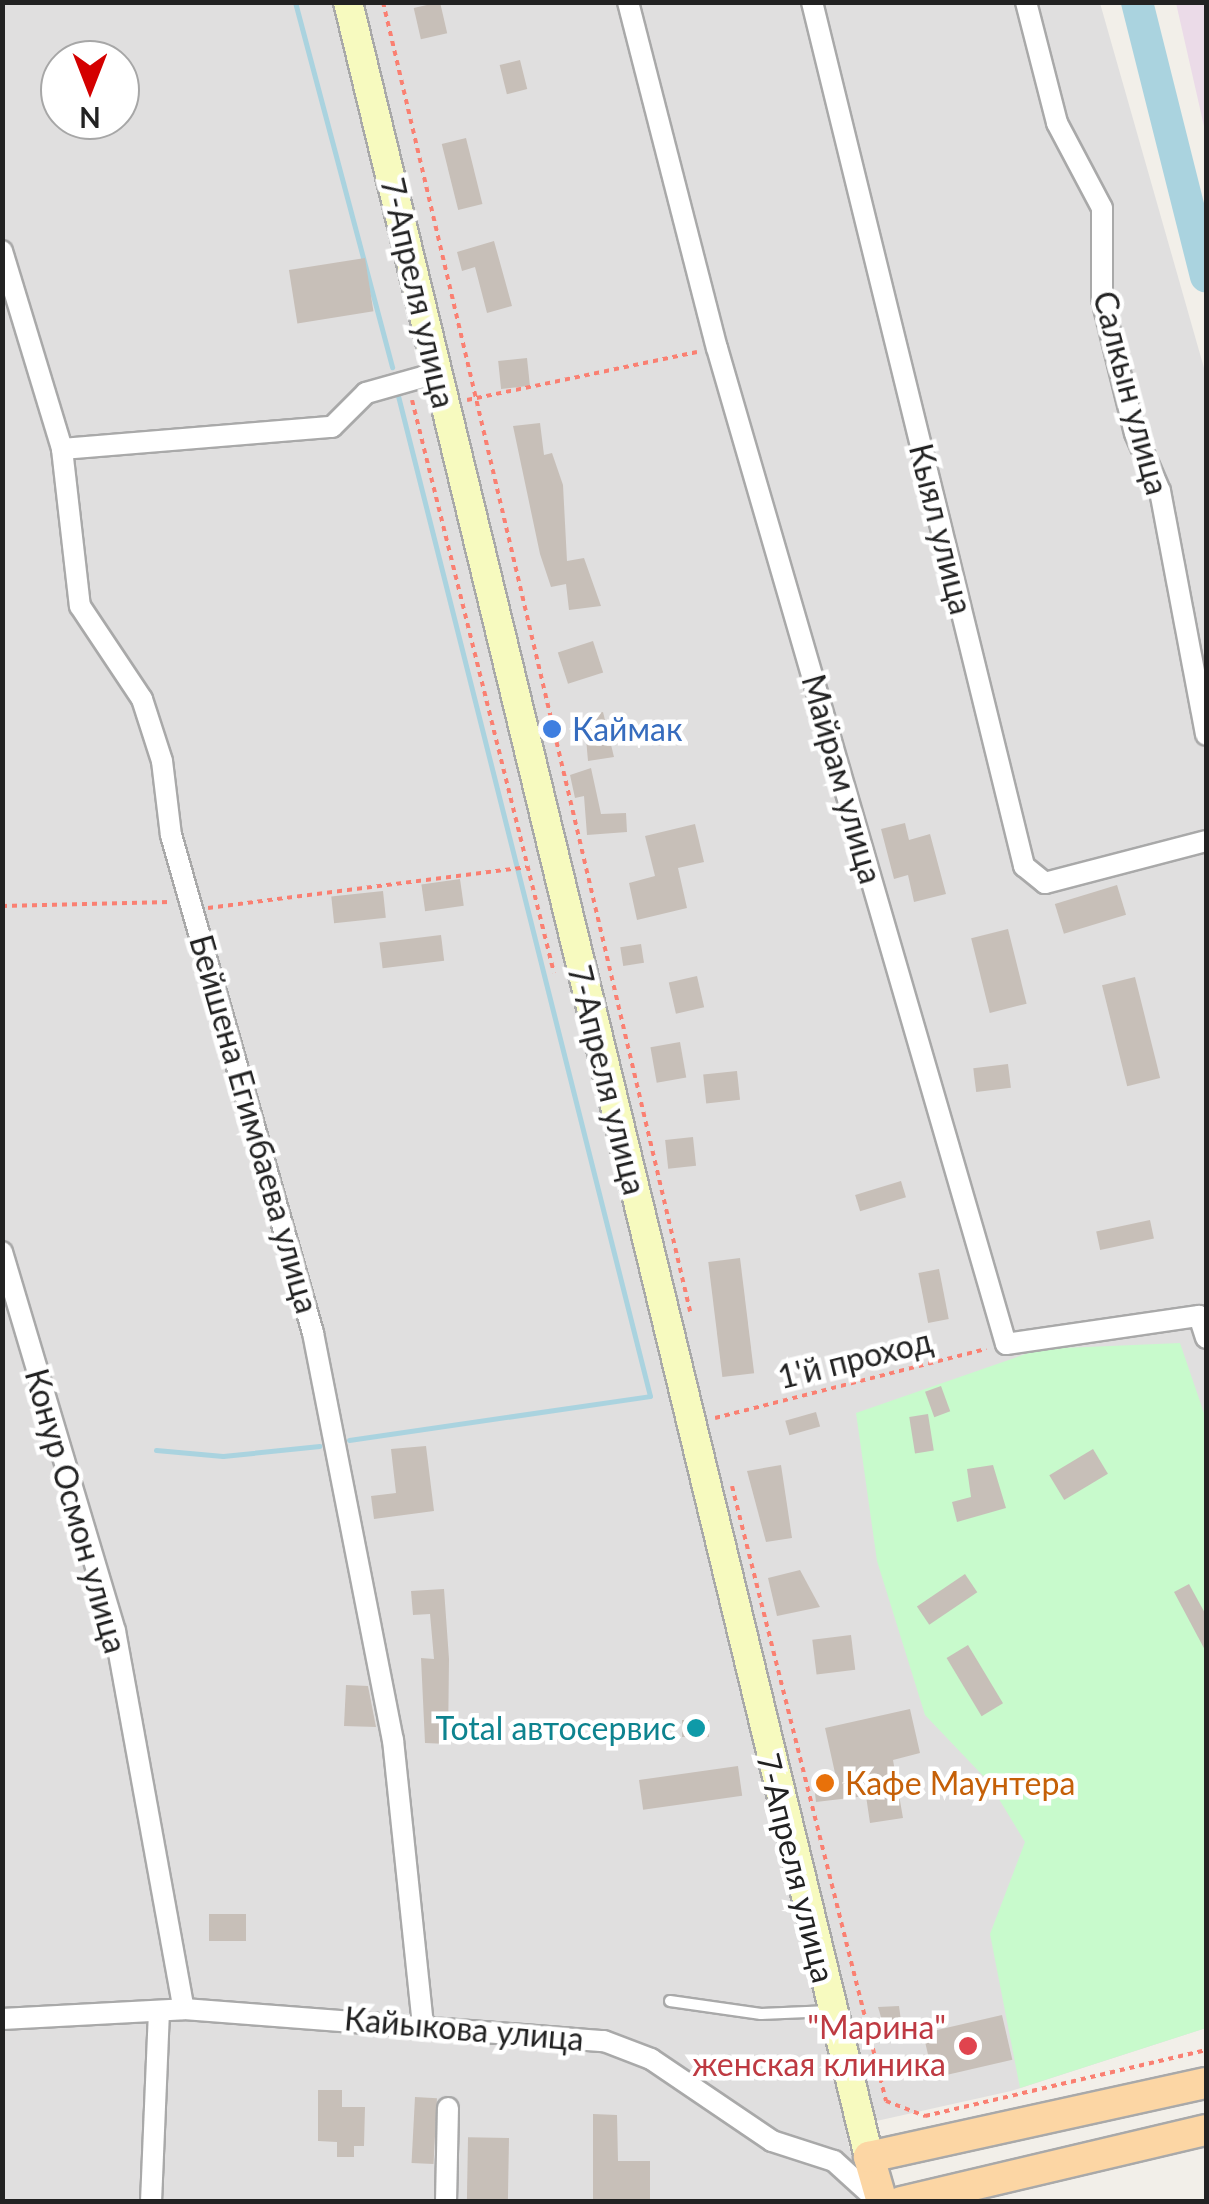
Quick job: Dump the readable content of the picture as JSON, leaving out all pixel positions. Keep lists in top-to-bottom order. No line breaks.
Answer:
{"streets":{"main road":["7-Апреля улица"],"street":["Салкын улица","Кыял улица","Майрам улица","Бейшена Егимбаева улица","Конур Осмон улица","Кайыкова улица"],"path":["1'й проход"]},"crossings":[["Майрам улица","1'й проход"],["Бейшена Егимбаева улица","Кайыкова улица"],["Конур Осмон улица","Кайыкова улица"]],"places":["Каймак","Total автосервис","Кафе Маунтера","\"Марина\" женская клиника"],"north":"bottom"}
